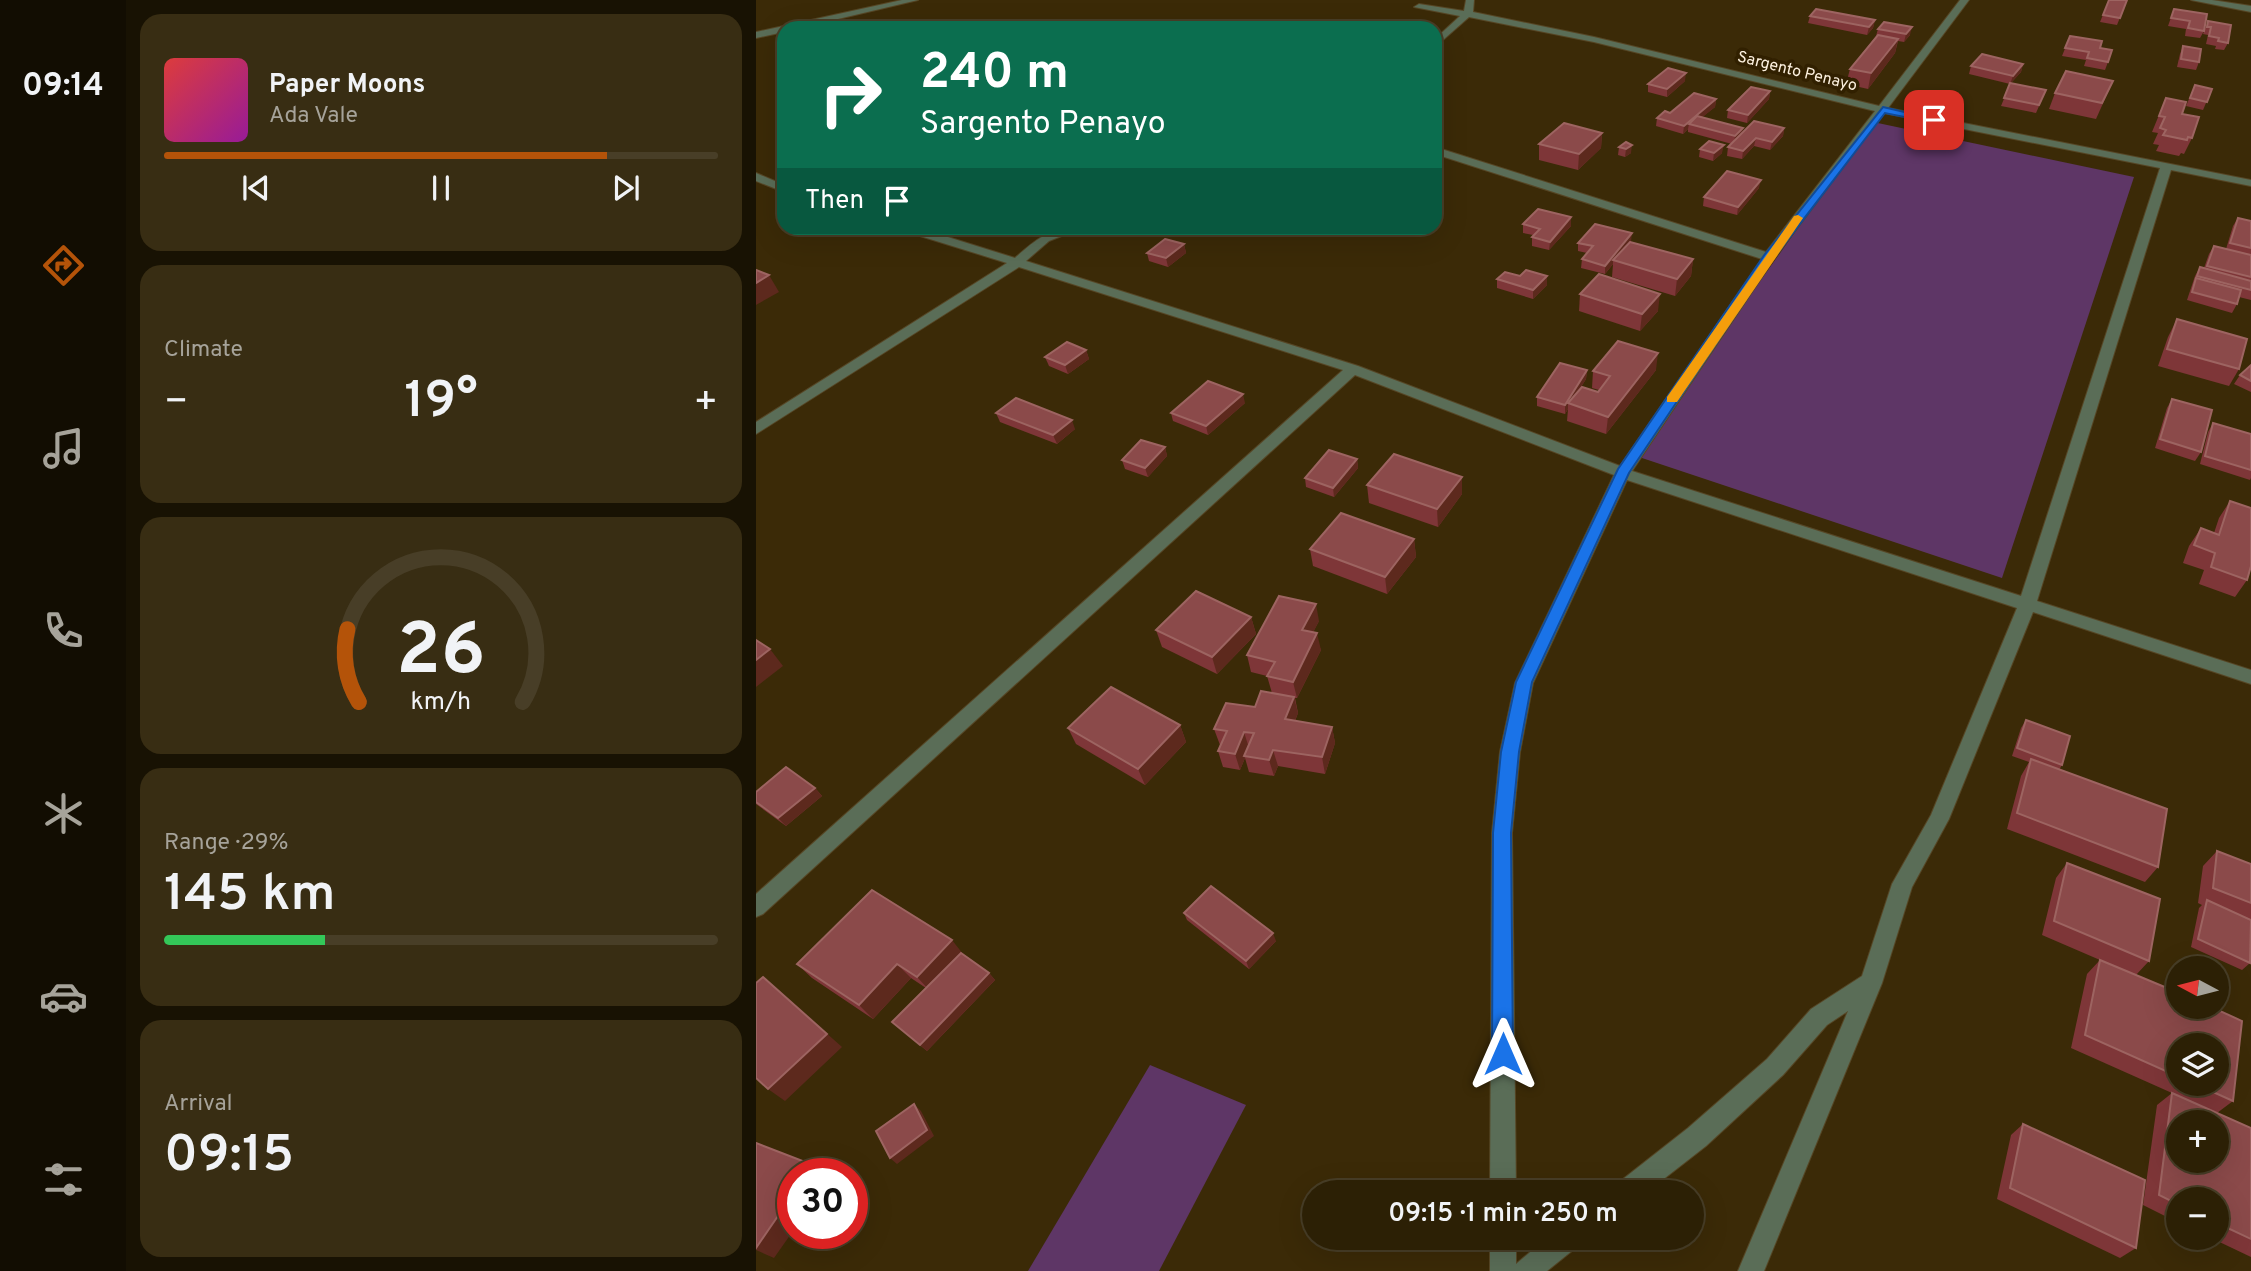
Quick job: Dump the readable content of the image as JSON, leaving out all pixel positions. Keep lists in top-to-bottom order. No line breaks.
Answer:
{"streets":{"street":["Sargento Penayo"]},"north":"left","page":{"tabs":"09:14","turn":["240 m","Sargento Penayo"],"song":["Paper Moons","Ada Vale"],"then":"Then","tile":["Climate",["Range · 29%","145 km"],["Arrival","09:15"]],"heat":["−","19°","+"],"map_buttons":["+","−"],"limit":"30","trip":"09:15 · 1 min · 250 m","gauge":["26","km/h"]}}
